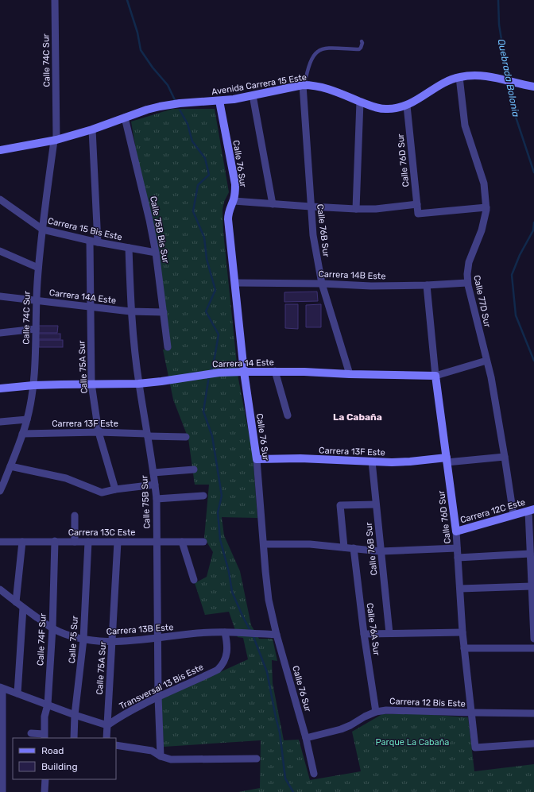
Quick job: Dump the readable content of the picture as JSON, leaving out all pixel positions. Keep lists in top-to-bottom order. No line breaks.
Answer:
{"streets":{"street":["Calle 74C Sur","Avenida Carrera 15 Este","Calle 76D Sur","Calle 76 Sur","Carrera 15 Bis Este","Calle 75B Bis Sur","Calle 76B Sur","Carrera 14B Este","Carrera 14A Este","Calle 77D Sur","Carrera 14 Este","Calle 75A Sur","Carrera 13F Este","Calle 75B Sur","Carrera 12C Este","Carrera 13C Este","Carrera 13B Este","Calle 76A Sur","Calle 74F Sur","Calle 75 Sur","Transversal 13 Bis Este","Carrera 12 Bis Este"]},"crossings":[["Calle 74C Sur","Avenida Carrera 15 Este"],["Calle 74C Sur","Carrera 15 Bis Este"],["Calle 74C Sur","Carrera 14A Este"],["Calle 74C Sur","Carrera 14 Este"],["Calle 74C Sur","Carrera 13F Este"],["Avenida Carrera 15 Este","Calle 76D Sur"],["Avenida Carrera 15 Este","Calle 76 Sur"],["Avenida Carrera 15 Este","Calle 75B Bis Sur"],["Avenida Carrera 15 Este","Calle 76B Sur"],["Avenida Carrera 15 Este","Calle 77D Sur"],["Avenida Carrera 15 Este","Calle 75A Sur"],["Calle 76D Sur","Carrera 14B Este"],["Calle 76D Sur","Calle 77D Sur"],["Calle 76D Sur","Carrera 14 Este"],["Calle 76D Sur","Carrera 13F Este"],["Calle 76D Sur","Carrera 12C Este"],["Calle 76D Sur","Carrera 12 Bis Este"],["Calle 76 Sur","Carrera 14B Este"],["Calle 76 Sur","Carrera 14 Este"],["Calle 76 Sur","Carrera 13F Este"],["Calle 76 Sur","Carrera 13B Este"],["Calle 76 Sur","Carrera 12 Bis Este"],["Carrera 15 Bis Este","Calle 75B Bis Sur"],["Carrera 15 Bis Este","Calle 75A Sur"],["Carrera 15 Bis Este","Calle 75B Sur"],["Calle 75B Bis Sur","Carrera 14A Este"],["Calle 76B Sur","Carrera 14B Este"],["Calle 76B Sur","Carrera 14 Este"],["Calle 76B Sur","Carrera 13F Este"],["Carrera 14B Este","Calle 77D Sur"],["Carrera 14A Este","Calle 75A Sur"],["Carrera 14A Este","Calle 75B Sur"],["Calle 77D Sur","Carrera 14 Este"],["Calle 77D Sur","Carrera 12C Este"],["Carrera 14 Este","Calle 75A Sur"],["Carrera 14 Este","Calle 75B Sur"],["Calle 75A Sur","Carrera 13F Este"],["Calle 75A Sur","Carrera 13C Este"],["Calle 75A Sur","Carrera 13B Este"],["Calle 75A Sur","Transversal 13 Bis Este"],["Carrera 13F Este","Calle 75B Sur"],["Calle 75B Sur","Carrera 13C Este"],["Calle 75B Sur","Carrera 13B Este"],["Calle 75B Sur","Transversal 13 Bis Este"],["Carrera 13C Este","Calle 74F Sur"],["Carrera 13C Este","Calle 75 Sur"],["Carrera 13B Este","Calle 74F Sur"],["Carrera 13B Este","Calle 75 Sur"],["Carrera 13B Este","Transversal 13 Bis Este"],["Calle 76A Sur","Carrera 12 Bis Este"]],"districts":["La Cabaña"],"water":["Quebrada Bolonia"],"parks":["Parque La Cabaña"],"legend":["Road","Building"]}
